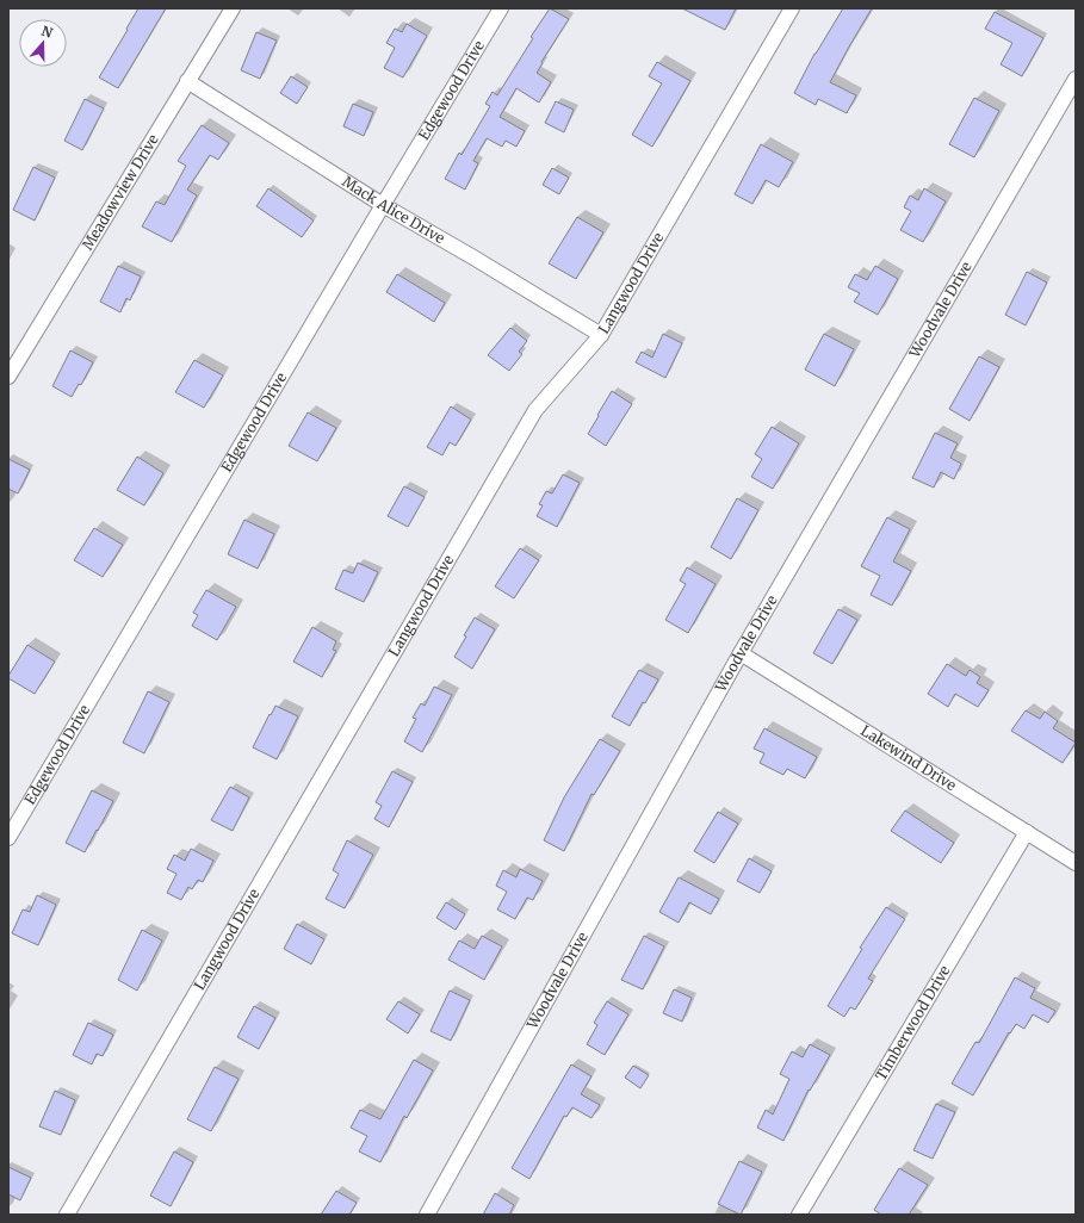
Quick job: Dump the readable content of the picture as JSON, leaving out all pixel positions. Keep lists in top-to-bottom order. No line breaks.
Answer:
{"streets":{"street":["Edgewood Drive","Meadowview Drive","Mack Alice Drive","Langwood Drive","Woodvale Drive","Lakewind Drive","Timberwood Drive"]},"crossings":[["Edgewood Drive","Mack Alice Drive"],["Meadowview Drive","Mack Alice Drive"],["Mack Alice Drive","Langwood Drive"],["Woodvale Drive","Lakewind Drive"],["Lakewind Drive","Timberwood Drive"]],"north":"top"}
